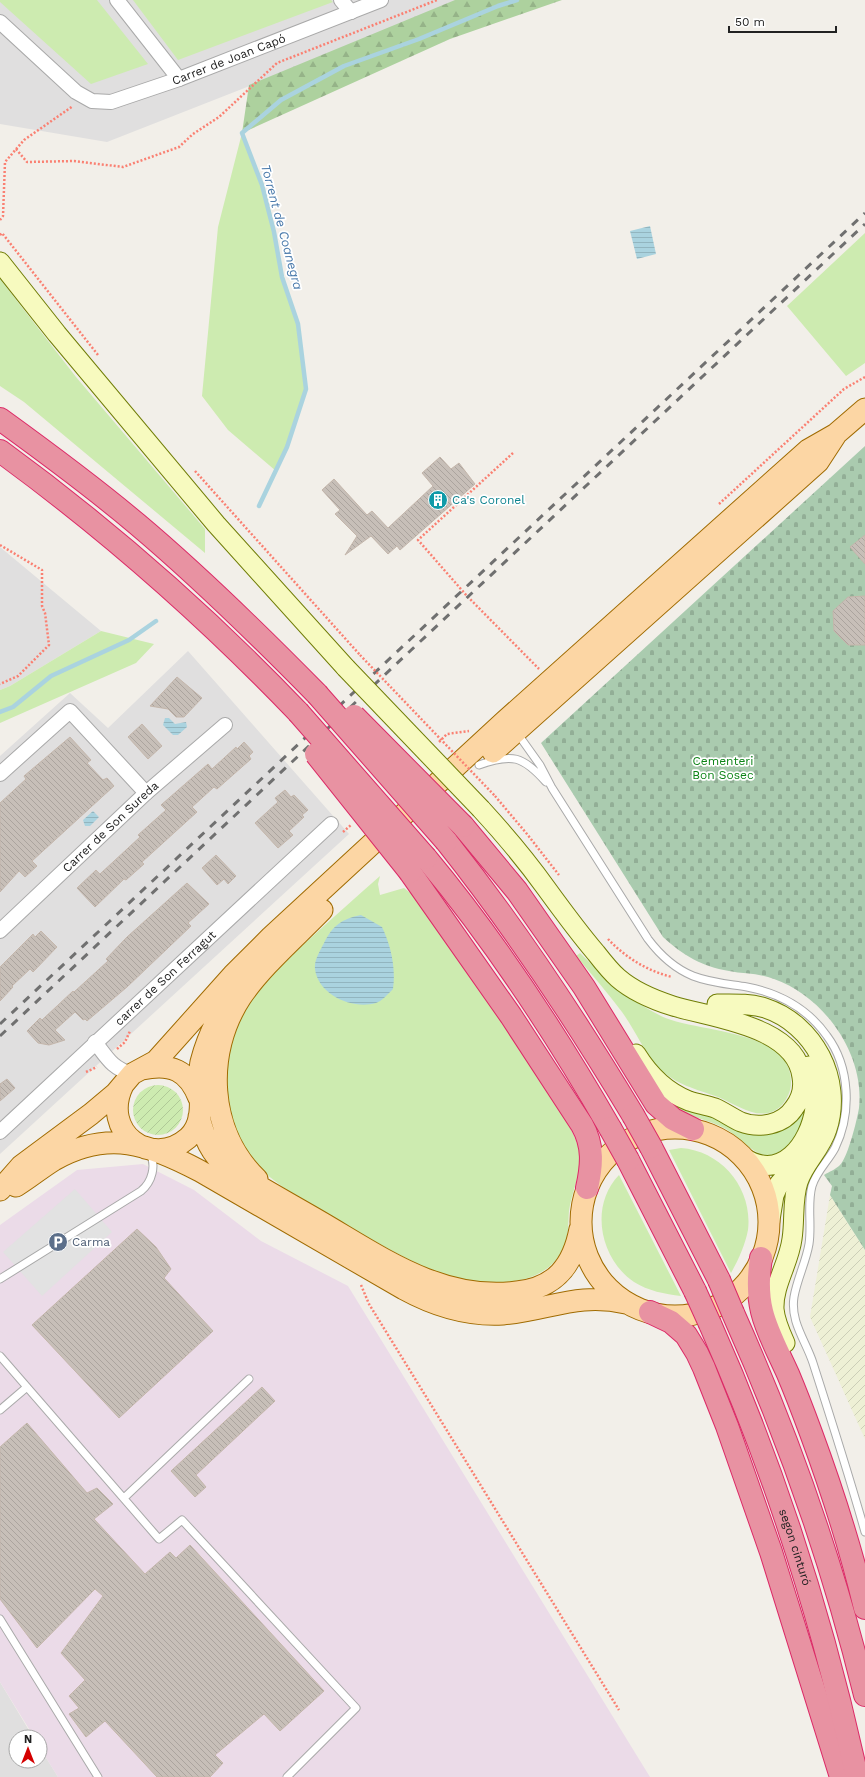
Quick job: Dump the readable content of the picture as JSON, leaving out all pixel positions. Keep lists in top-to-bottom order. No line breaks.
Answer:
{"streets":{"highway":["segon cinturó"],"street":["Carrer de Joan Capó","Carrer de Son Sureda","carrer de Son Ferragut"]},"water":["Torrent de Coanegra"],"parks":["Cementeri Bon Sosec"],"places":{"building":["Ca's Coronel"],"parking":["Carma"]},"scale_bar":"50 m","north":"top"}
